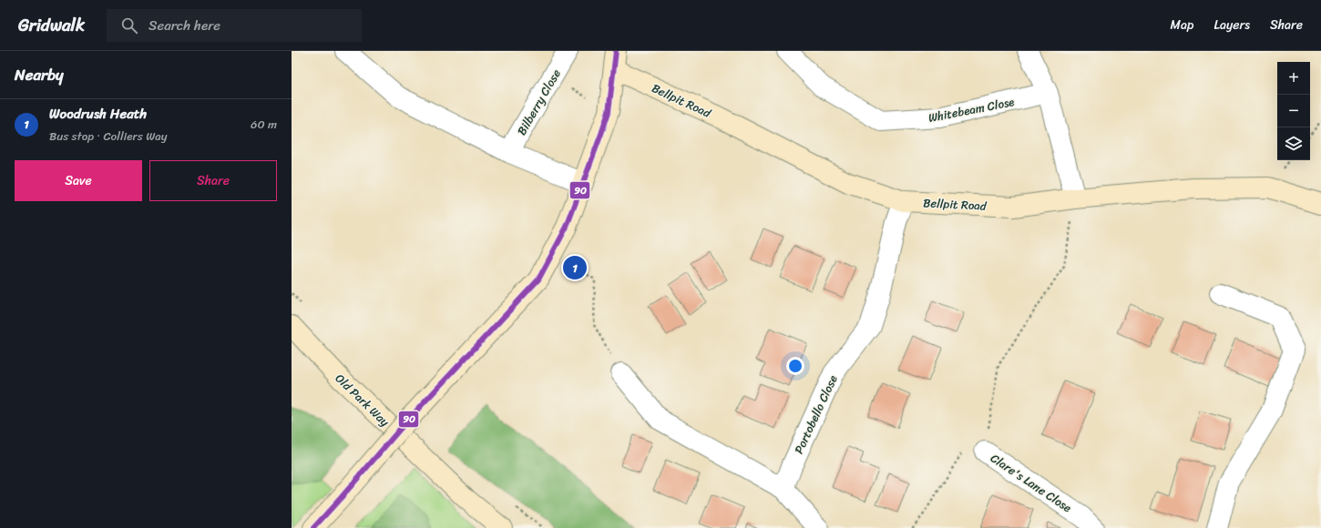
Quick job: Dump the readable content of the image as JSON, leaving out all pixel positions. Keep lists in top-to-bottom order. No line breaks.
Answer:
{"streets":{"street":["Bellpit Road","Bilberry Close","Whitebeam Close","Old Park Way","Portobello Close","Clare's Lane Close"]},"crossings":[["Bellpit Road","Portobello Close"]],"lines":["transit line 90"],"page":{"header":"Gridwalk","search":"Search here","nav":["Map","Layers","Share"],"heading":"Nearby","map_buttons":["+","−"],"list":[{"mark":"1","name":"Woodrush Heath","note":"Bus stop · Colliers Way","value":"60 m"}],"buttons":["Save","Share"],"pins":"1"}}
